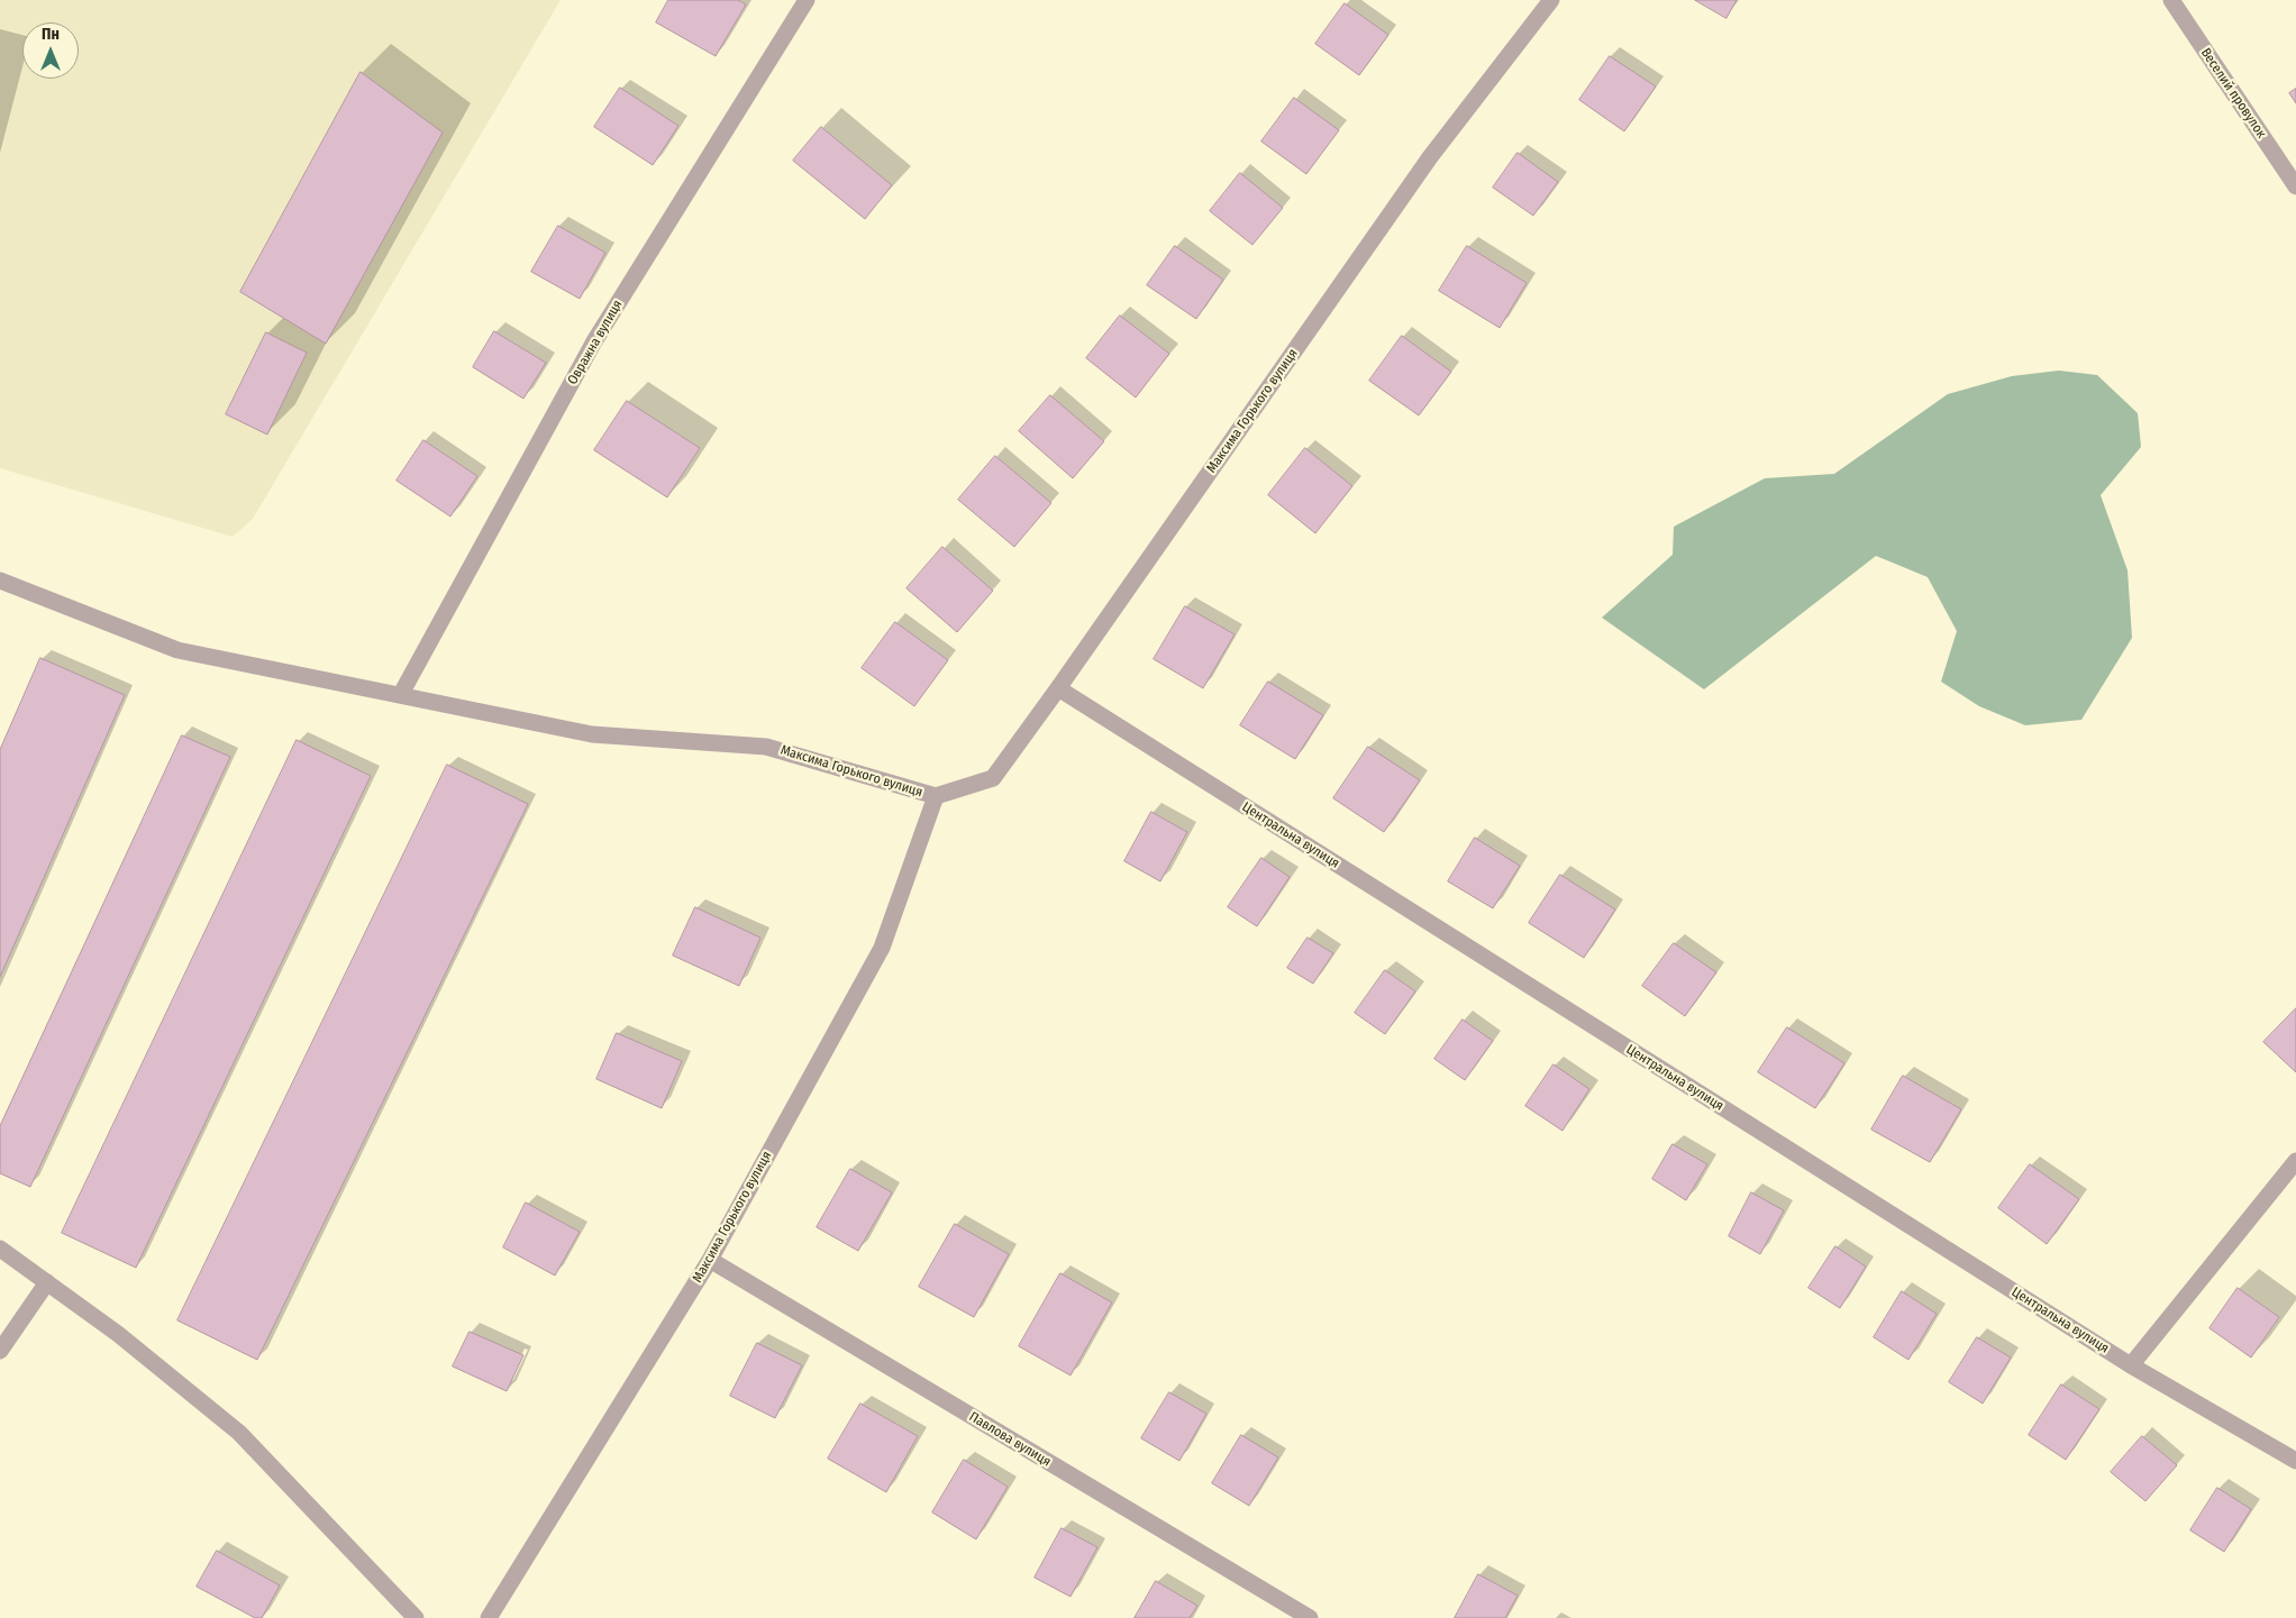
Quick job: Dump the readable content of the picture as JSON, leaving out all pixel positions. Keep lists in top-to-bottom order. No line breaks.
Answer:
{"streets":{"street":["Веселий провулок","Овражна вулиця","Максима Горького вулиця","Центральна вулиця","Павлова вулиця"]},"crossings":[["Овражна вулиця","Максима Горького вулиця"],["Максима Горького вулиця","Центральна вулиця"],["Максима Горького вулиця","Павлова вулиця"]],"north":"top"}
